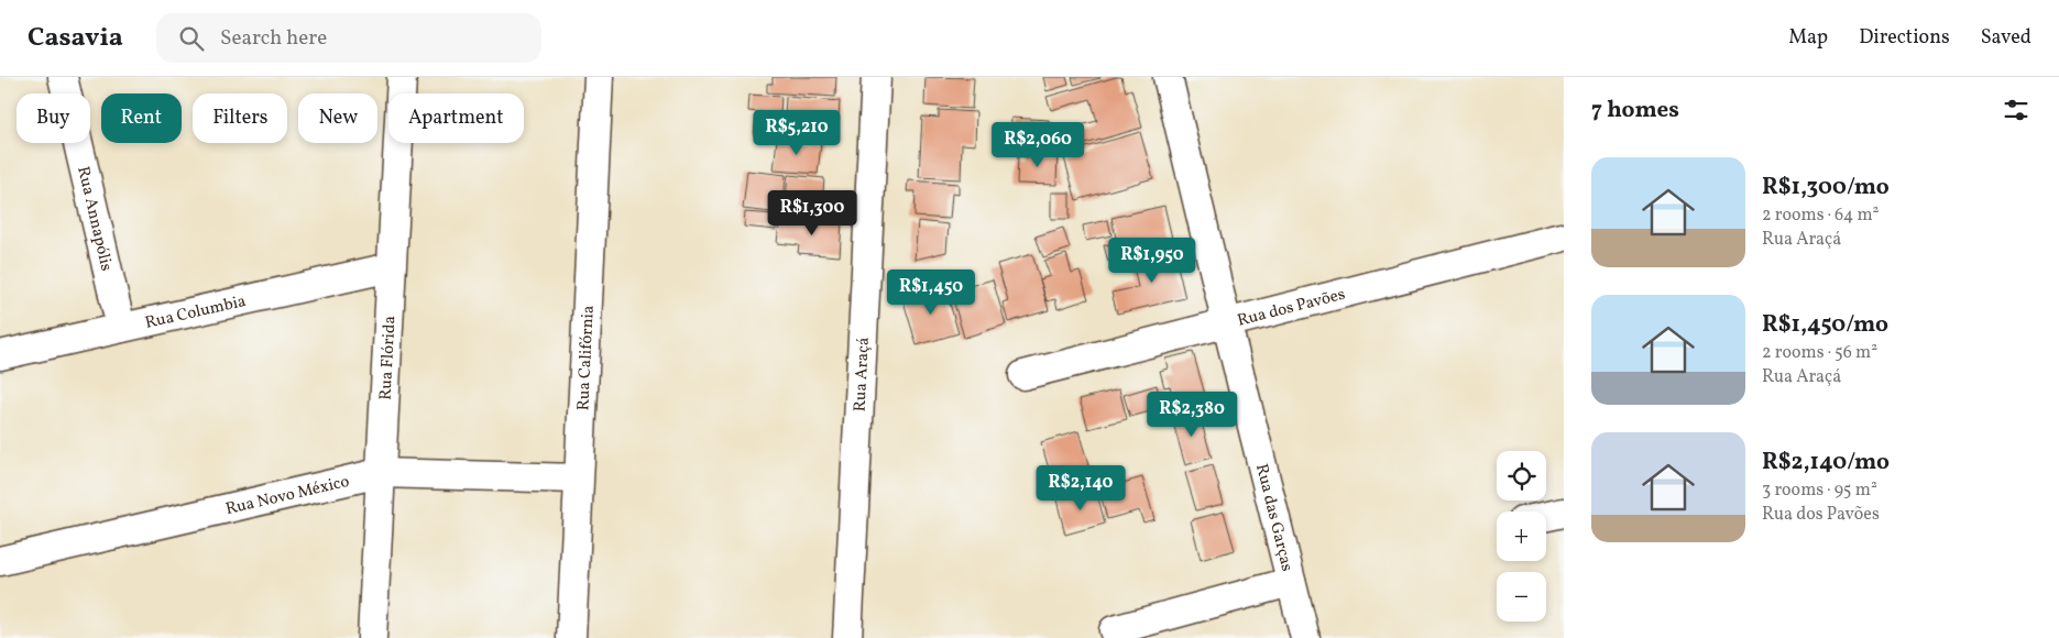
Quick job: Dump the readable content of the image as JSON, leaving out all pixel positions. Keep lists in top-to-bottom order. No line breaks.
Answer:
{"streets":{"street":["Rua Annapólis","Rua dos Pavões","Rua Columbia","Rua Flórida","Rua Califórnia","Rua Araçá","Rua Novo México","Rua das Garças"]},"crossings":[["Rua Annapólis","Rua Columbia"],["Rua dos Pavões","Rua das Garças"],["Rua Columbia","Rua Flórida"],["Rua Flórida","Rua Novo México"],["Rua Califórnia","Rua Novo México"]],"page":{"header":"Casavia","search":"Search here","nav":["Map","Directions","Saved"],"heading":"7 homes","chip":["Buy","Rent","Filters","New","Apartment"],"price":["R$5,210","R$2,060","R$1,300","R$1,950","R$1,450","R$2,380","R$2,140"],"list":[{"name":"R$1,300/mo","note":"2 rooms · 64 m² · Rua Araçá"},{"name":"R$1,450/mo","note":"2 rooms · 56 m² · Rua Araçá"},{"name":"R$2,140/mo","note":"3 rooms · 95 m² · Rua dos Pavões"}],"map_buttons":["+","−"]}}
